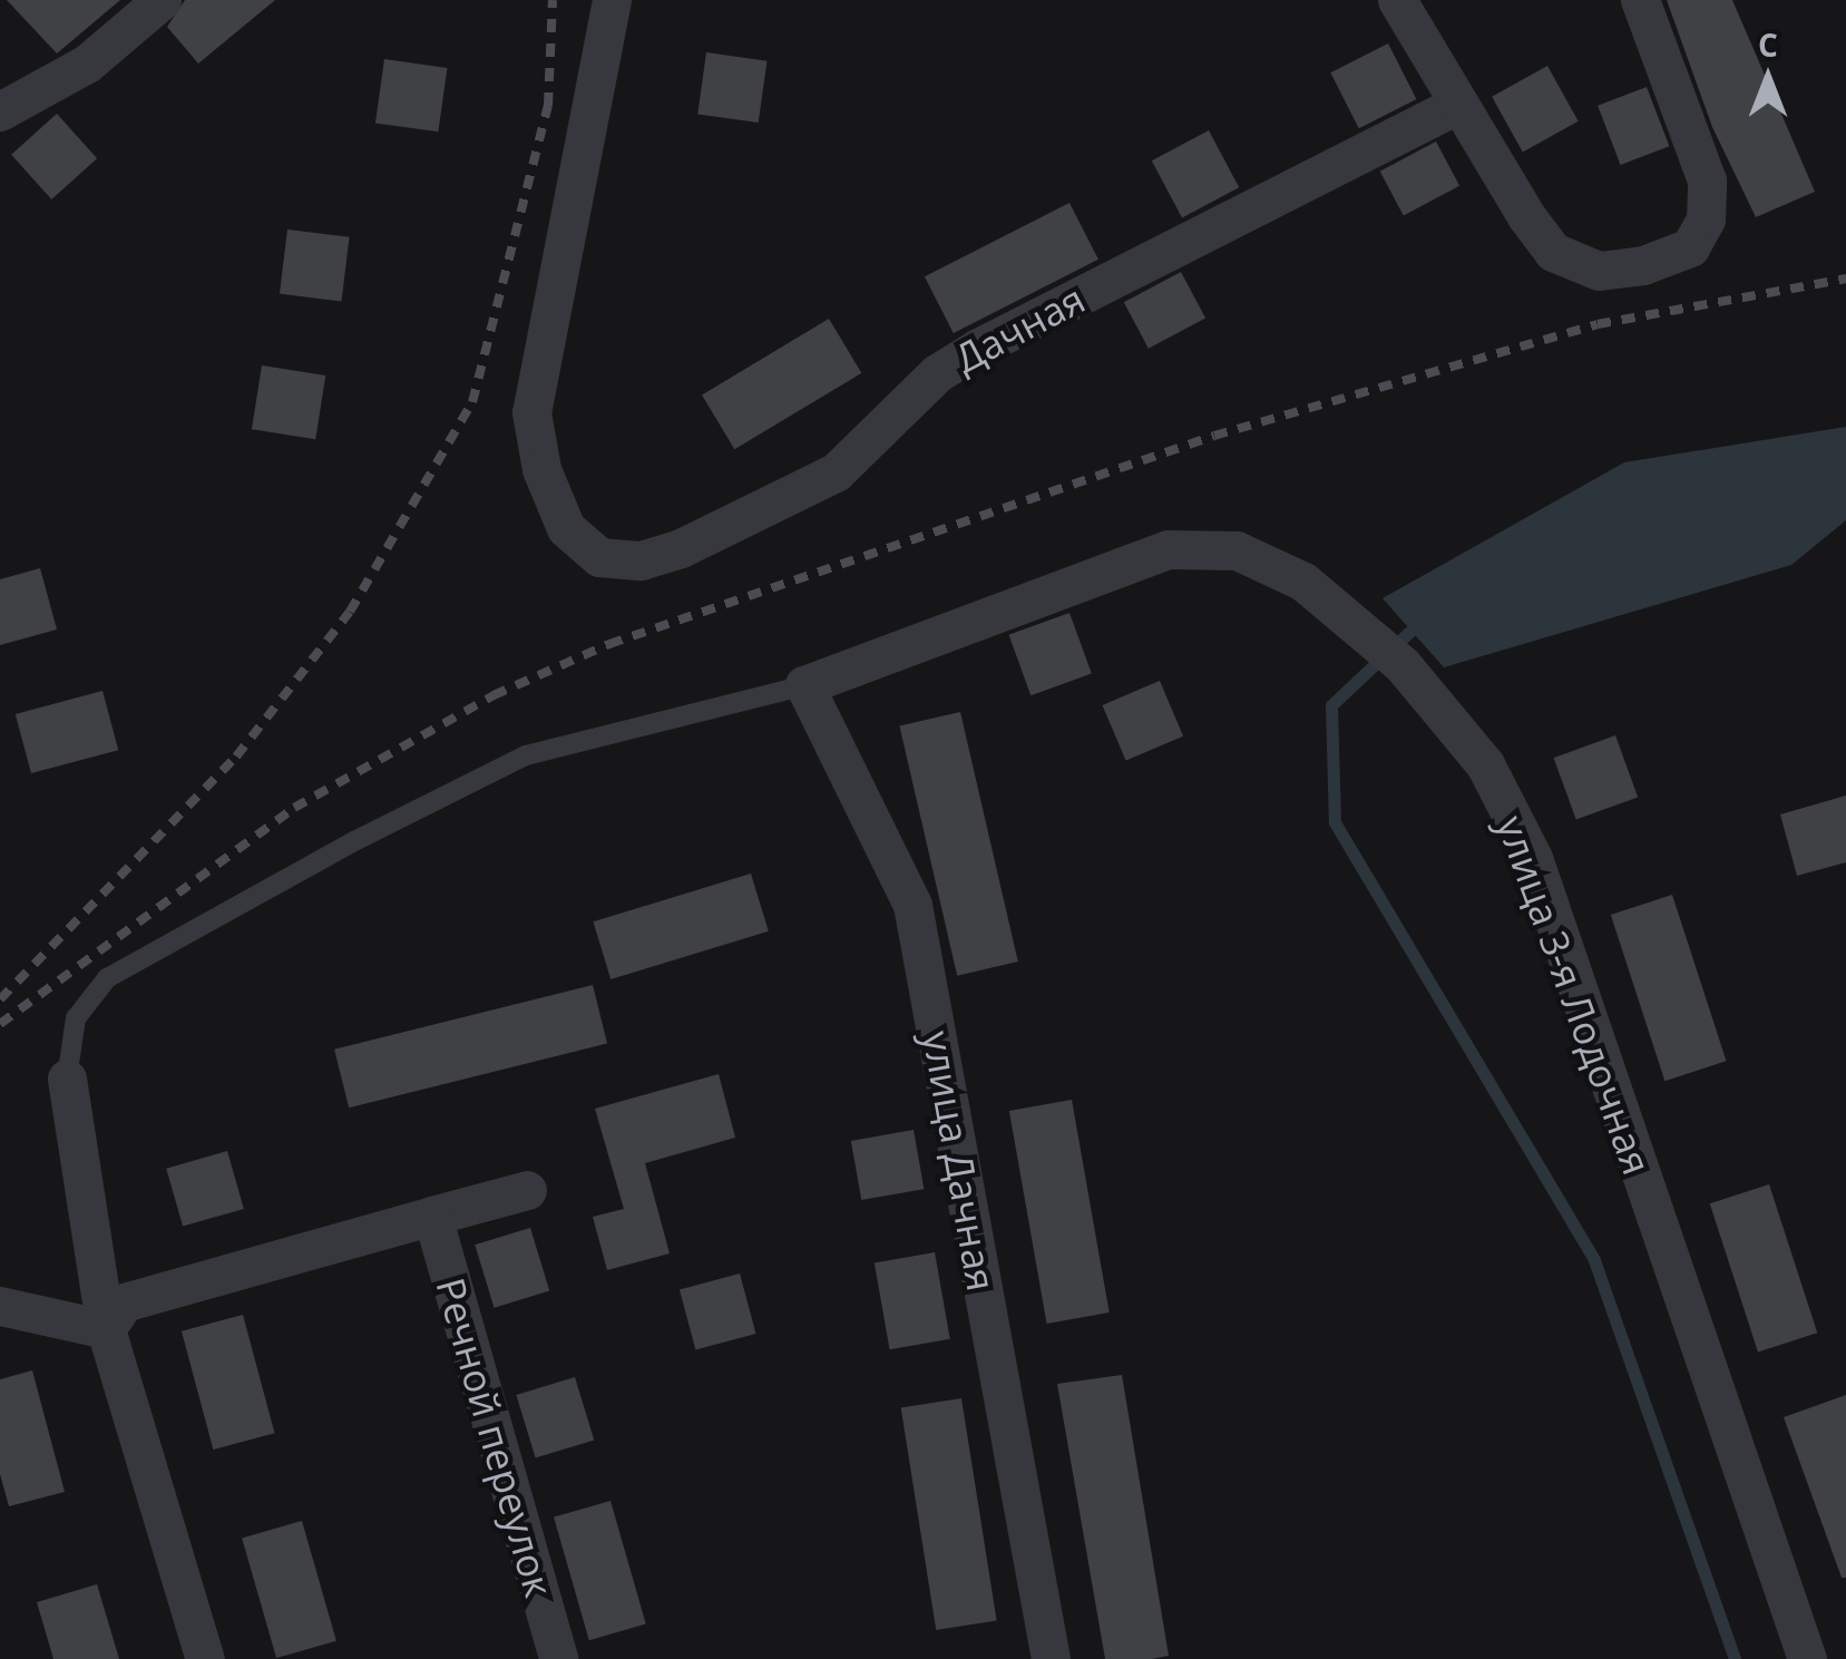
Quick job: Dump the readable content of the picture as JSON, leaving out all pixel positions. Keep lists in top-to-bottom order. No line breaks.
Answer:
{"streets":{"street":["Дачная","улица 3-я Лодочная","улица Дачная","Речной переулок"]},"crossings":[["улица 3-я Лодочная","улица Дачная"]],"north":"top"}
